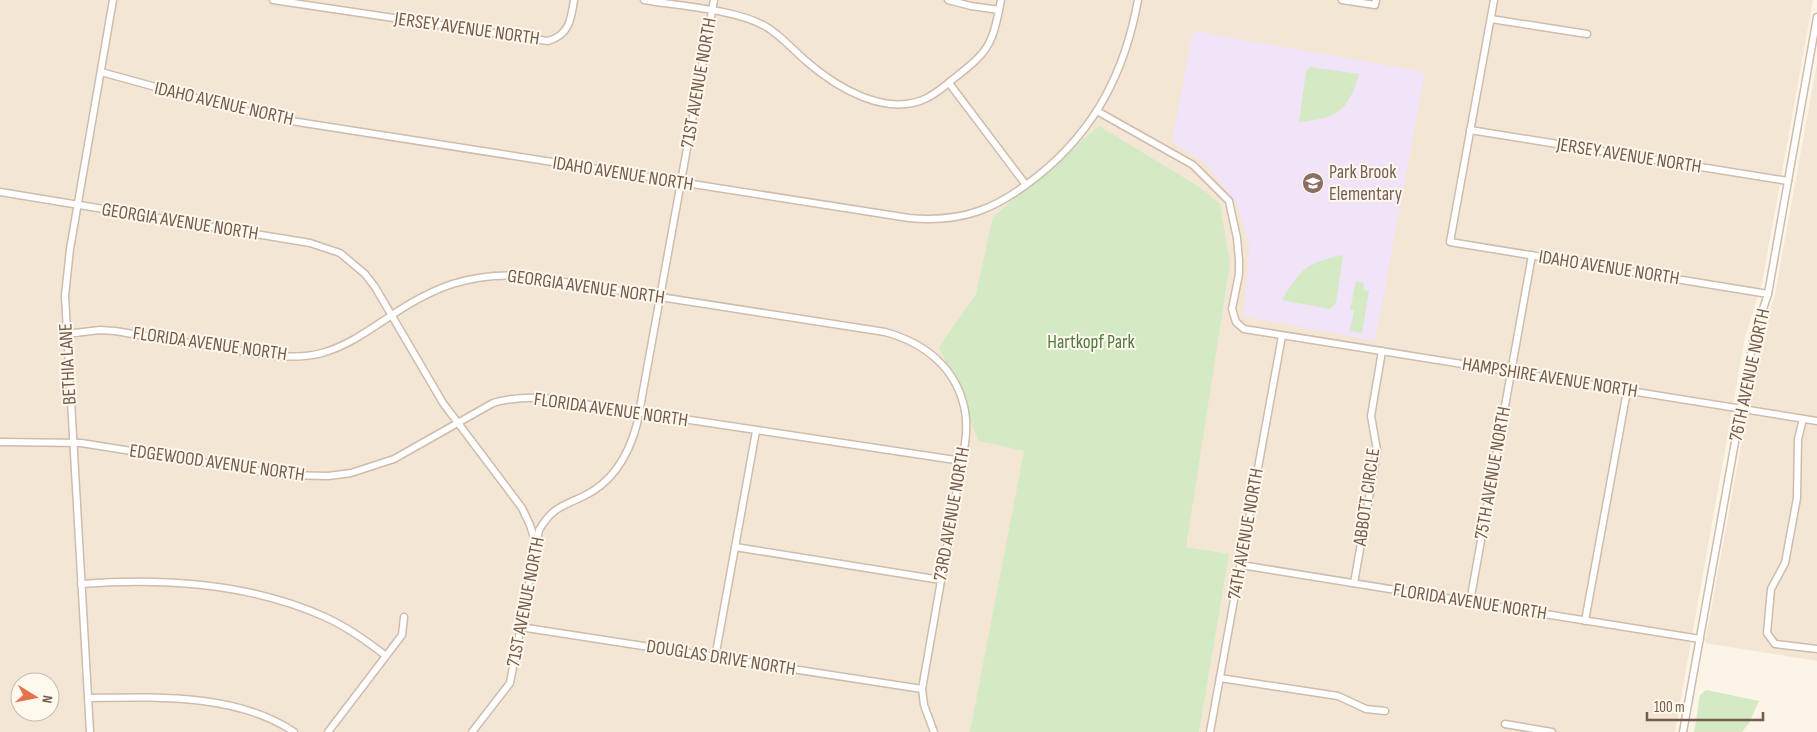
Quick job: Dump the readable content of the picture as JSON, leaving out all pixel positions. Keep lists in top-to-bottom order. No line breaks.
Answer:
{"streets":{"street":["JERSEY AVENUE NORTH","71ST AVENUE NORTH","IDAHO AVENUE NORTH","GEORGIA AVENUE NORTH","FLORIDA AVENUE NORTH","BETHIA LANE","76TH AVENUE NORTH","HAMPSHIRE AVENUE NORTH","EDGEWOOD AVENUE NORTH","75TH AVENUE NORTH","ABBOTT CIRCLE","73RD AVENUE NORTH","74TH AVENUE NORTH","DOUGLAS DRIVE NORTH"]},"crossings":[["JERSEY AVENUE NORTH","IDAHO AVENUE NORTH"],["JERSEY AVENUE NORTH","76TH AVENUE NORTH"],["71ST AVENUE NORTH","IDAHO AVENUE NORTH"],["71ST AVENUE NORTH","GEORGIA AVENUE NORTH"],["71ST AVENUE NORTH","FLORIDA AVENUE NORTH"],["71ST AVENUE NORTH","DOUGLAS DRIVE NORTH"],["IDAHO AVENUE NORTH","BETHIA LANE"],["IDAHO AVENUE NORTH","76TH AVENUE NORTH"],["IDAHO AVENUE NORTH","75TH AVENUE NORTH"],["GEORGIA AVENUE NORTH","FLORIDA AVENUE NORTH"],["GEORGIA AVENUE NORTH","BETHIA LANE"],["GEORGIA AVENUE NORTH","73RD AVENUE NORTH"],["FLORIDA AVENUE NORTH","BETHIA LANE"],["FLORIDA AVENUE NORTH","76TH AVENUE NORTH"],["FLORIDA AVENUE NORTH","EDGEWOOD AVENUE NORTH"],["FLORIDA AVENUE NORTH","75TH AVENUE NORTH"],["FLORIDA AVENUE NORTH","ABBOTT CIRCLE"],["FLORIDA AVENUE NORTH","73RD AVENUE NORTH"],["FLORIDA AVENUE NORTH","74TH AVENUE NORTH"],["BETHIA LANE","EDGEWOOD AVENUE NORTH"],["76TH AVENUE NORTH","HAMPSHIRE AVENUE NORTH"],["HAMPSHIRE AVENUE NORTH","75TH AVENUE NORTH"],["HAMPSHIRE AVENUE NORTH","ABBOTT CIRCLE"],["HAMPSHIRE AVENUE NORTH","74TH AVENUE NORTH"],["73RD AVENUE NORTH","DOUGLAS DRIVE NORTH"]],"parks":["Hartkopf Park"],"places":{"school or university":["Park Brook Elementary"]},"scale_bar":"100 m","north":"right"}
